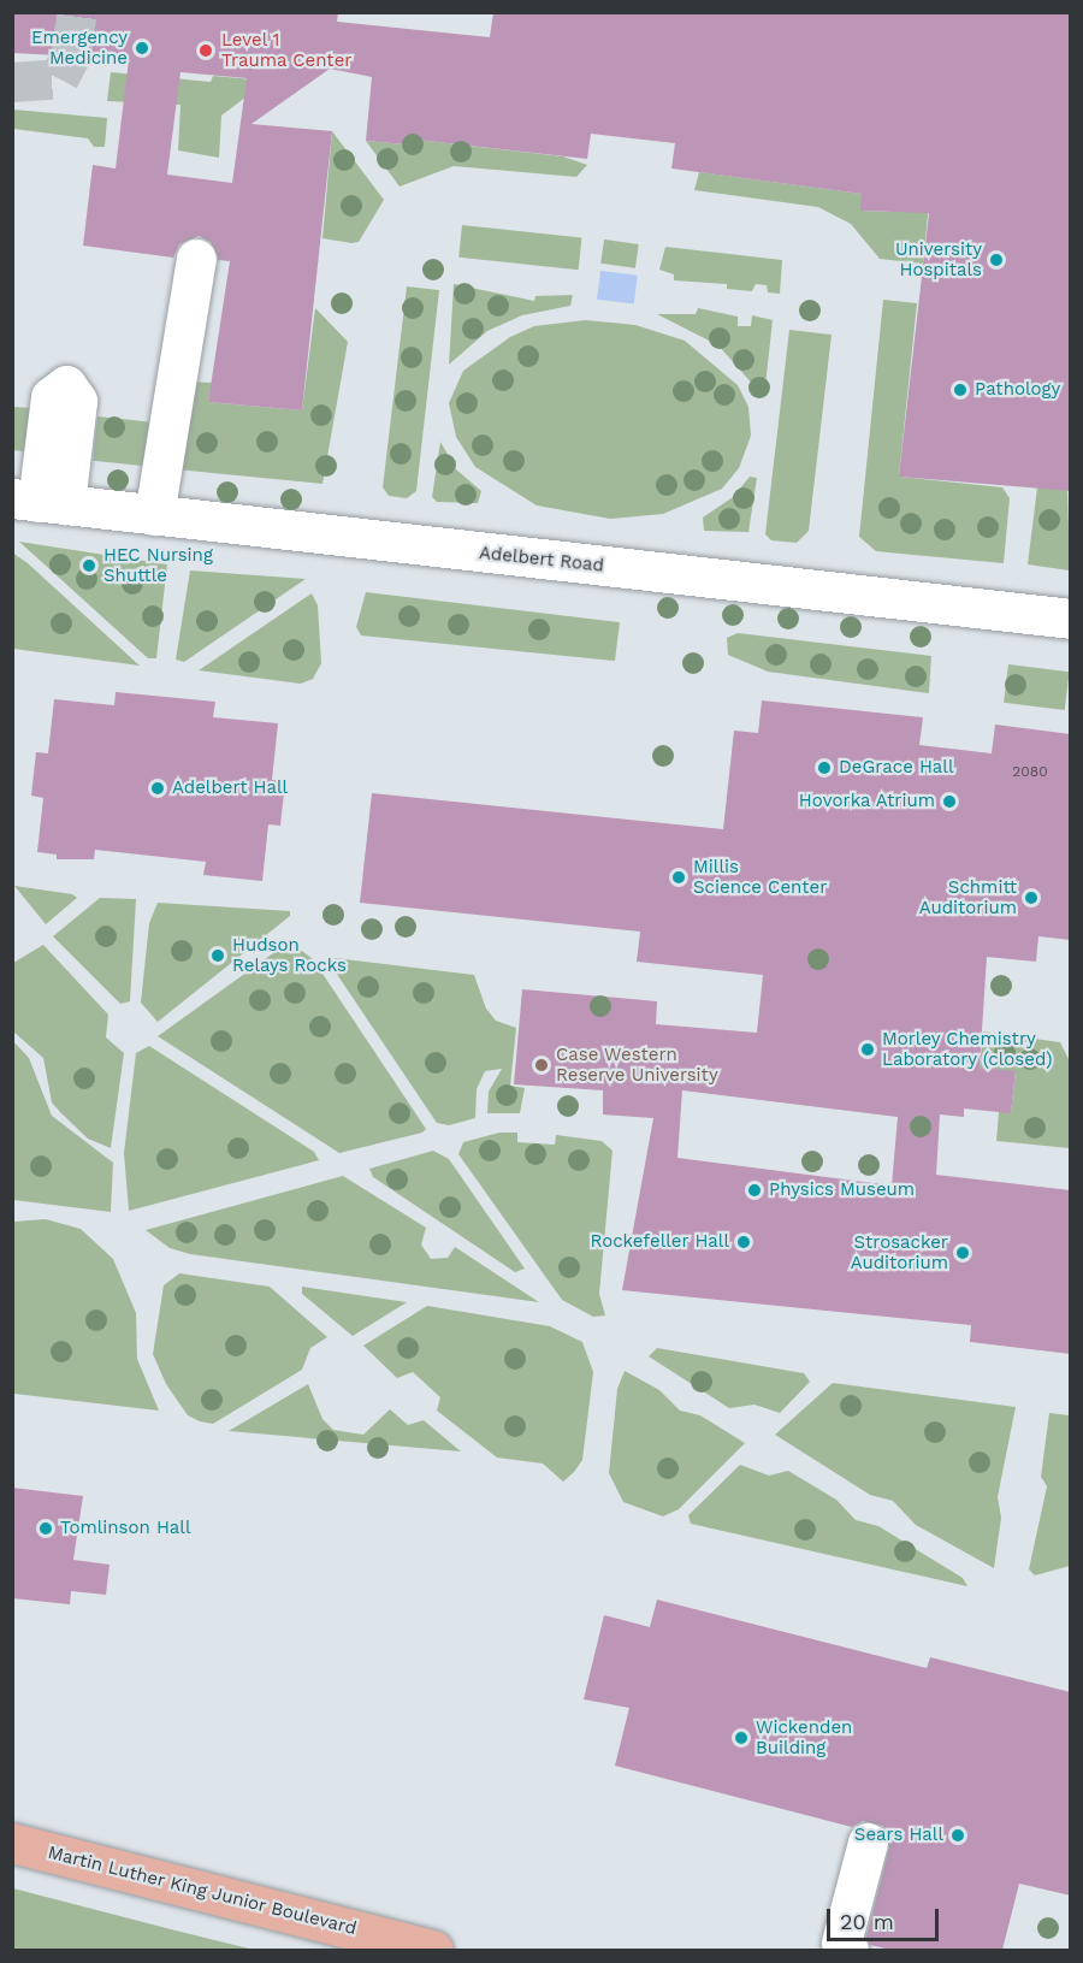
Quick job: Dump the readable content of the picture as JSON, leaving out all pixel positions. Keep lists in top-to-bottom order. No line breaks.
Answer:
{"streets":{"main road":["Martin Luther King Junior Boulevard"],"street":["Adelbert Road"]},"places":["Emergency Medicine","Level 1 Trauma Center","University Hospitals","Pathology","HEC Nursing Shuttle","DeGrace Hall","Adelbert Hall","Hovorka Atrium","Millis Science Center","Schmitt Auditorium","Hudson Relays Rocks","Morley Chemistry Laboratory (closed)","Case Western Reserve University","Physics Museum","Rockefeller Hall","Strosacker Auditorium","Tomlinson Hall","Wickenden Building","Sears Hall"],"house_numbers":["2080"],"scale_bar":"20 m"}
